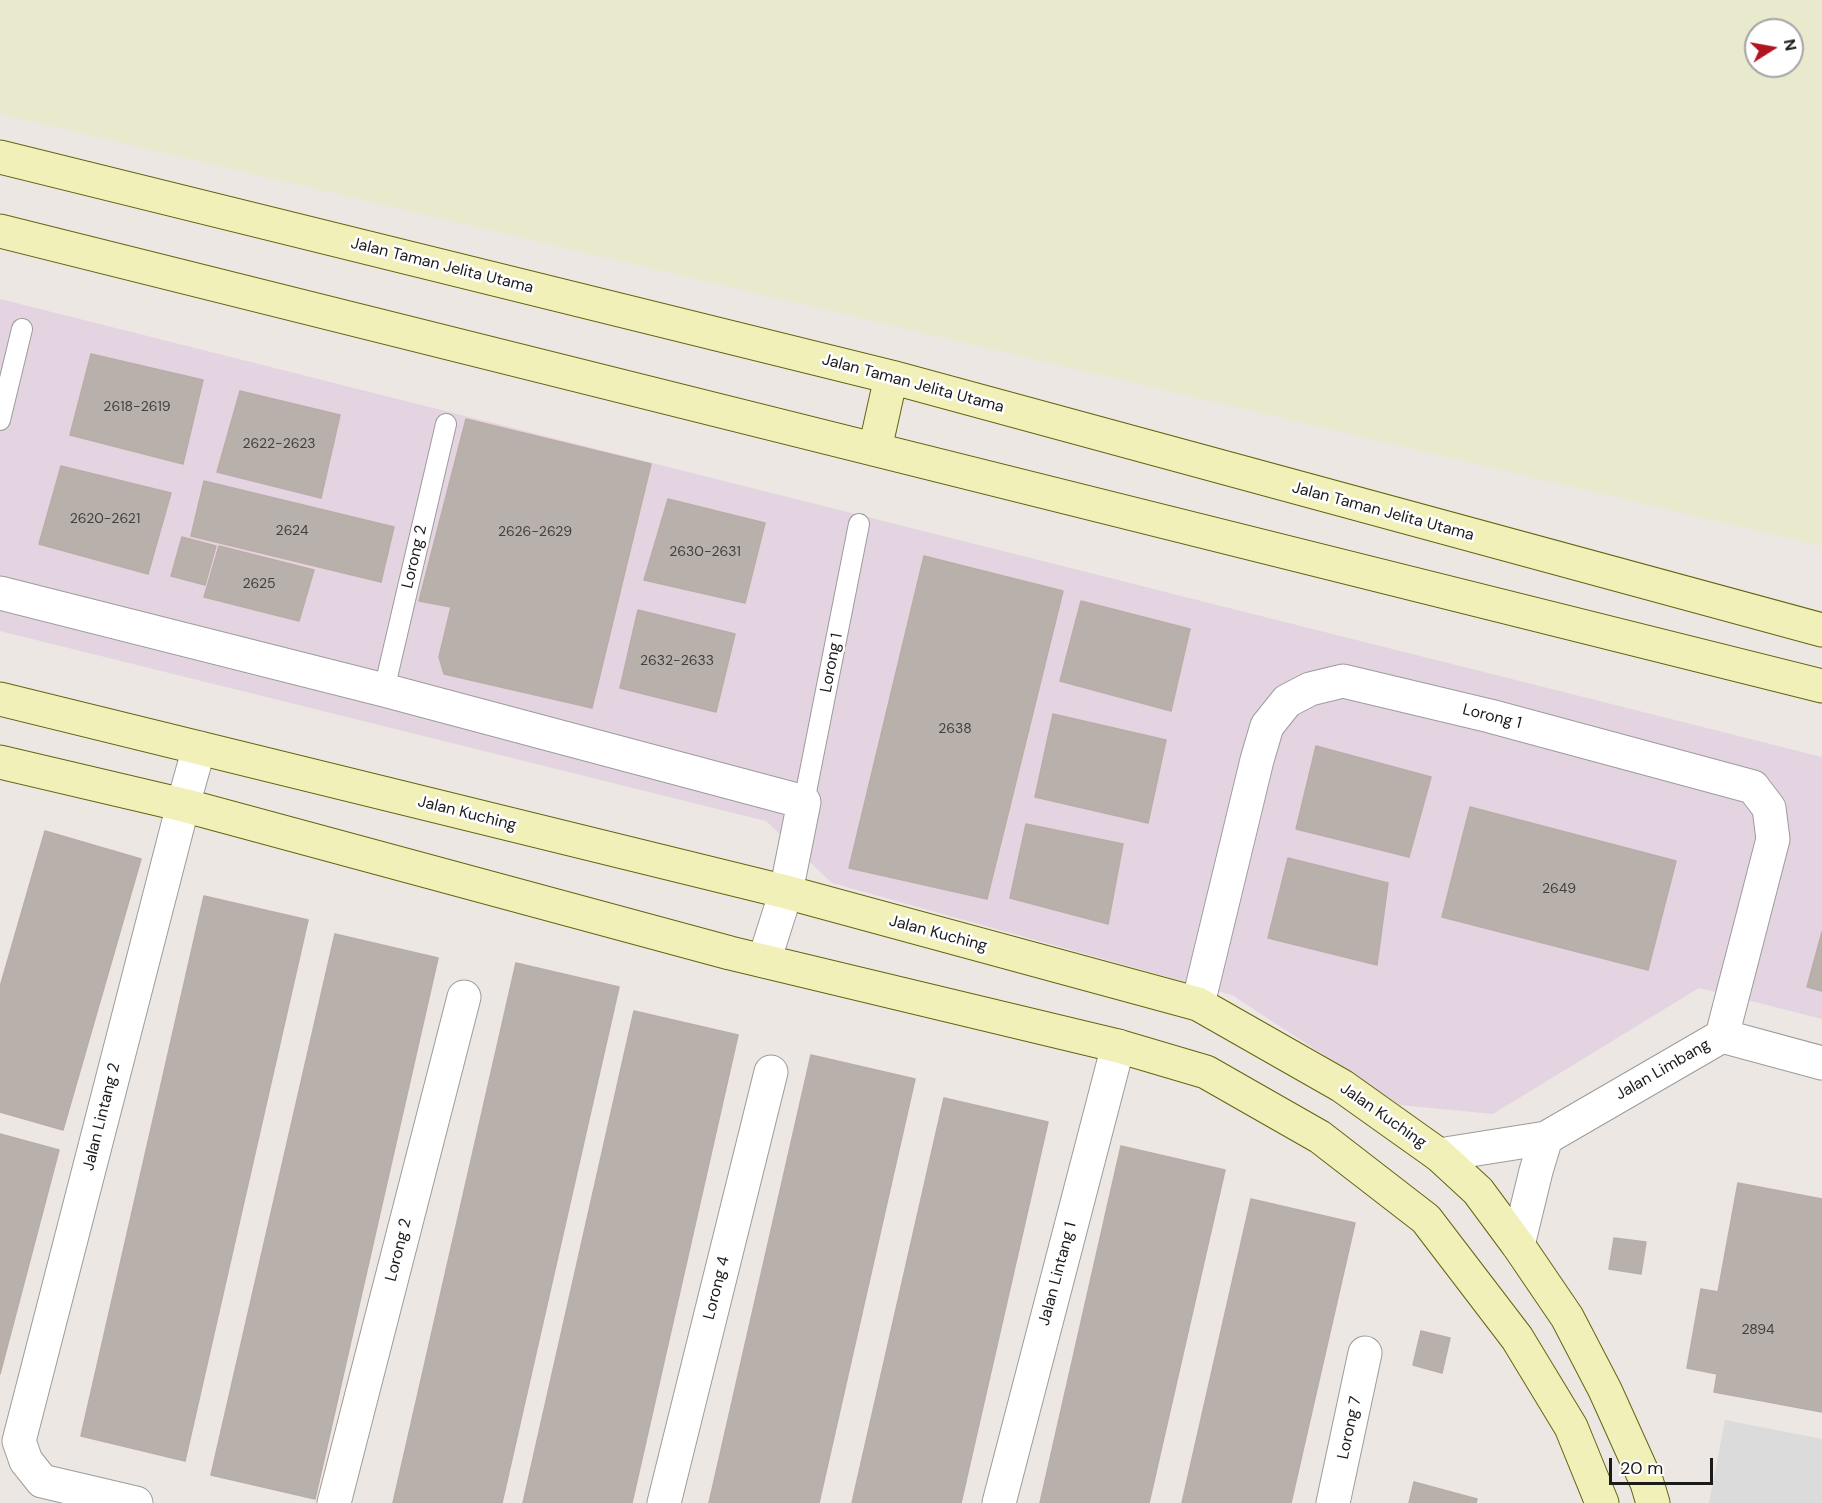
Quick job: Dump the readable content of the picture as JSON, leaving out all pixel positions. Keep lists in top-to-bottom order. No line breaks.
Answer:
{"streets":{"street":["Jalan Taman Jelita Utama","Lorong 2","Lorong 1","Jalan Kuching","Jalan Limbang","Jalan Lintang 2","Jalan Lintang 1","Lorong 4","Lorong 7"]},"crossings":[["Lorong 1","Jalan Kuching"],["Lorong 1","Jalan Limbang"],["Jalan Kuching","Jalan Limbang"],["Jalan Kuching","Jalan Lintang 2"]],"house_numbers":["2618-2619","2622-2623","2620-2621","2624","2626-2629","2630-2631","2625","2632-2633","2638","2649","2894"],"scale_bar":"20 m","north":"right"}
